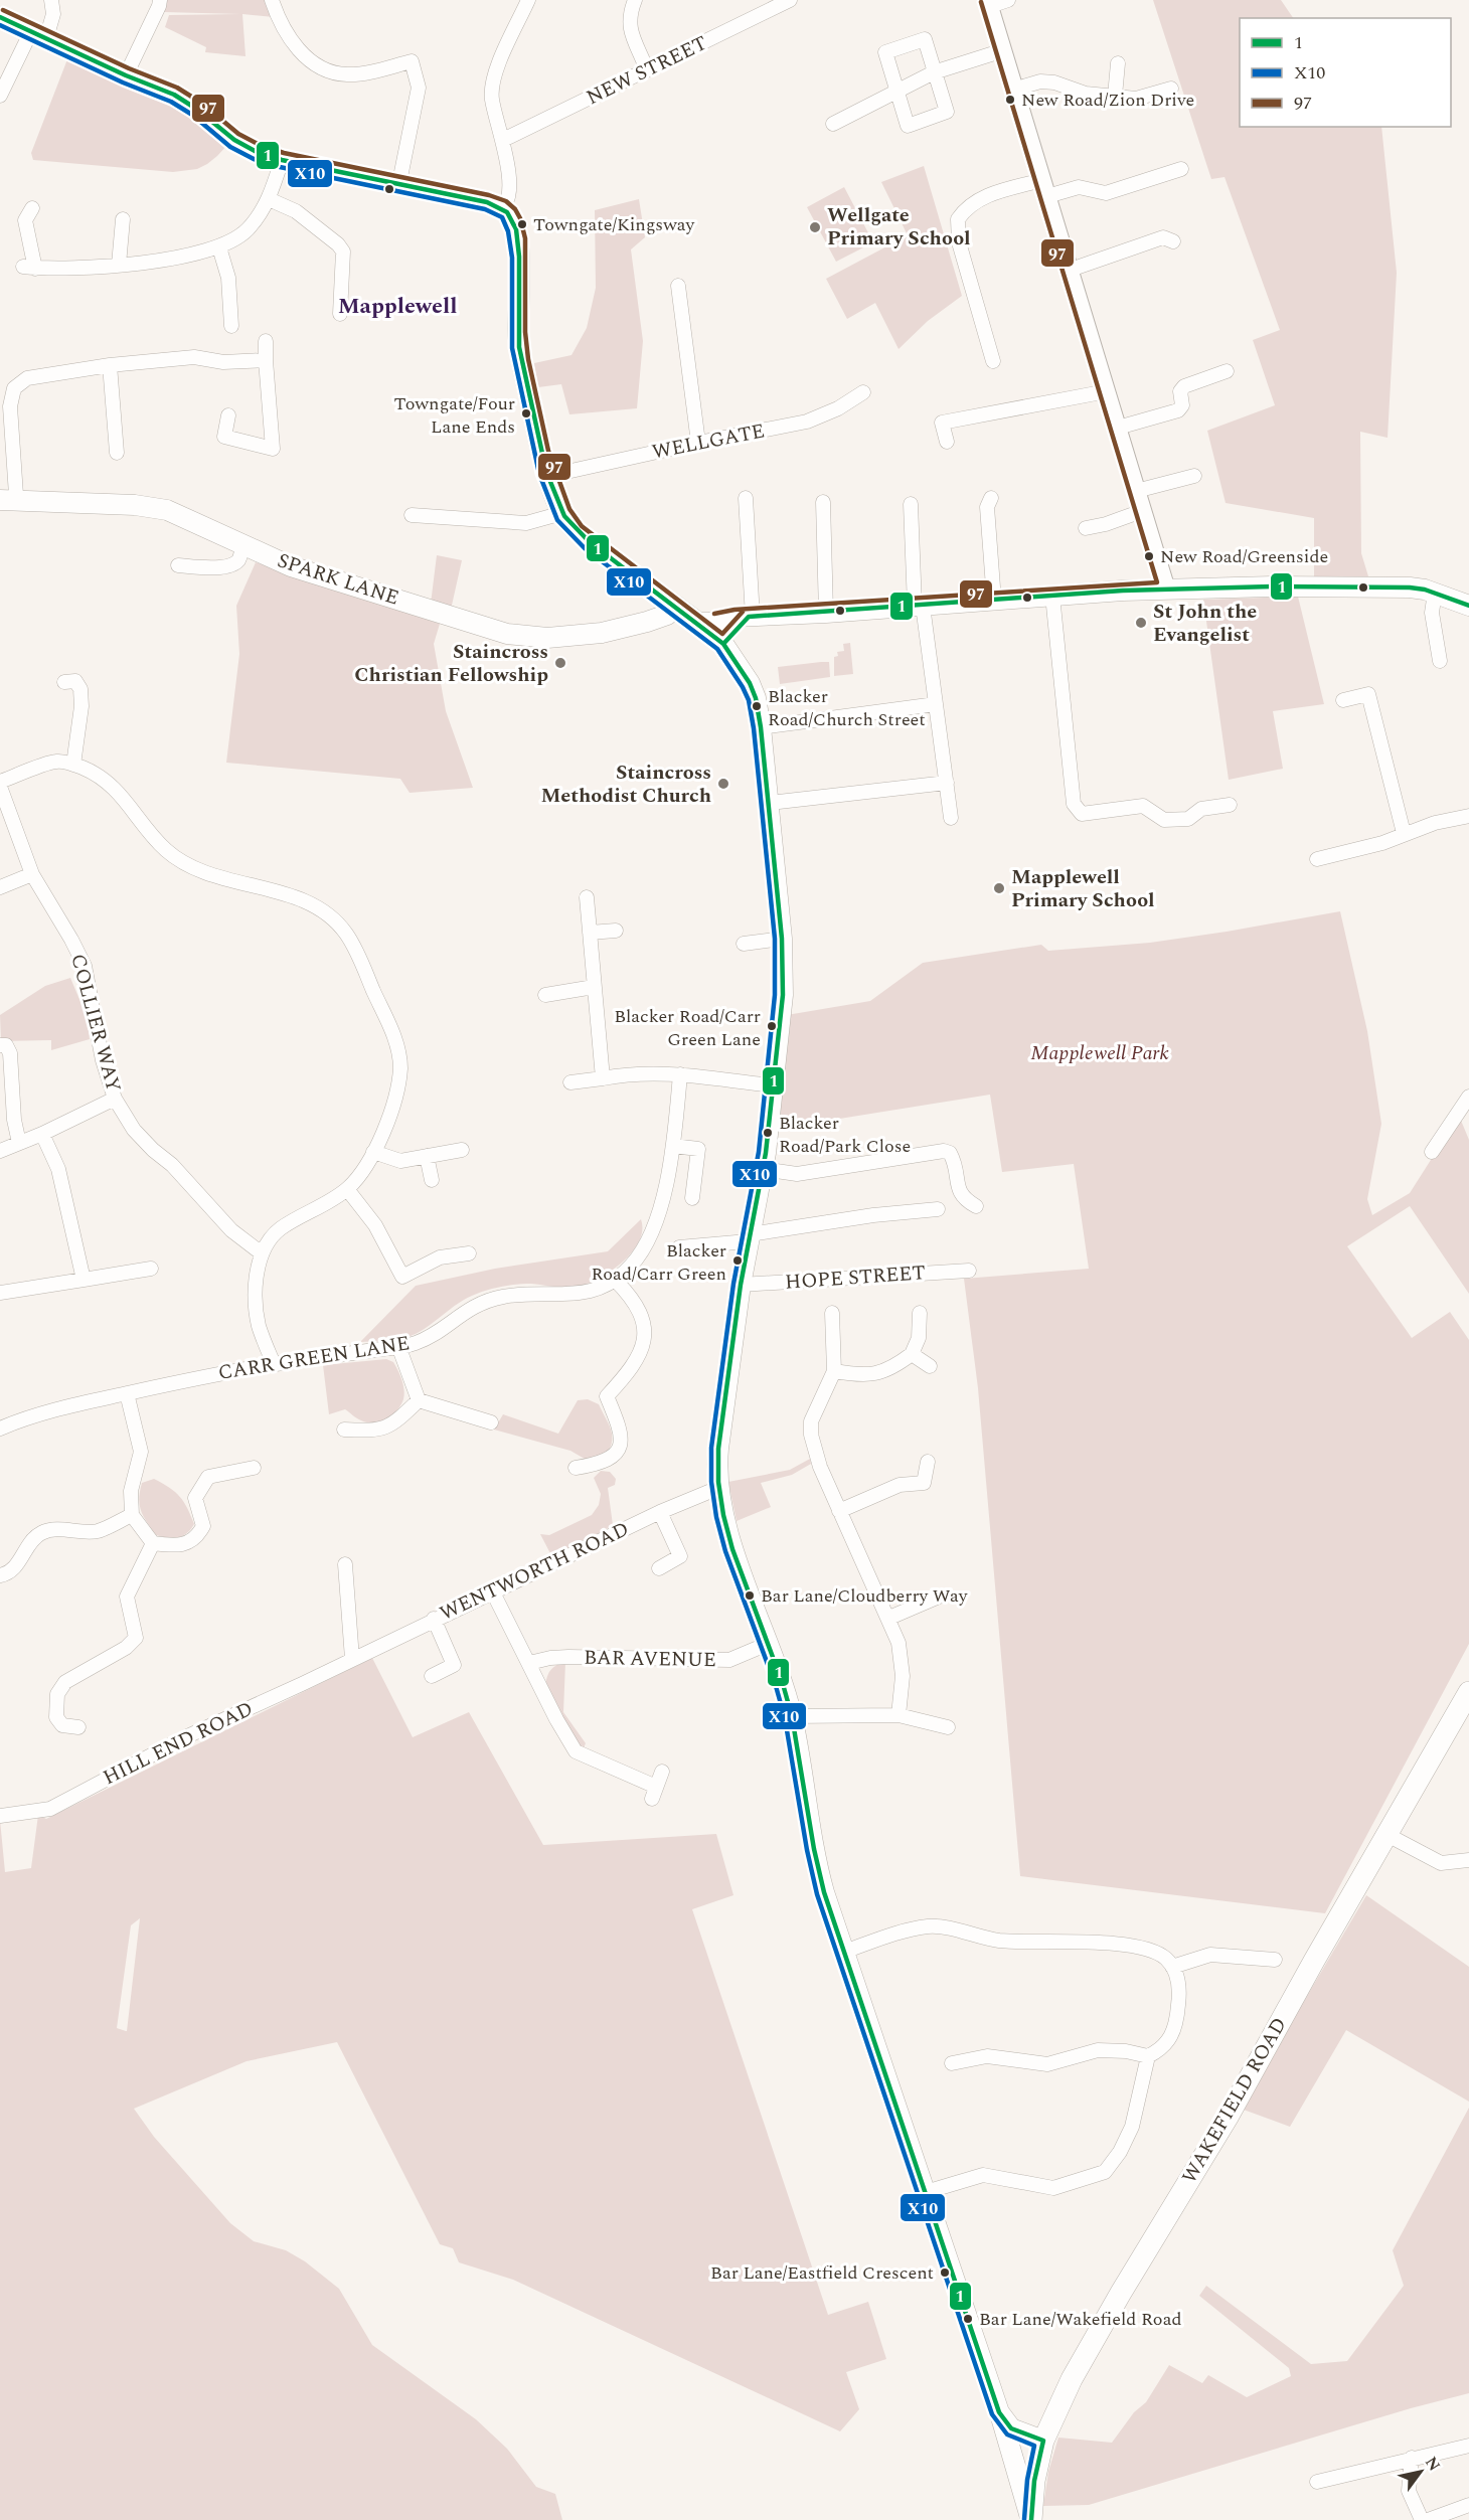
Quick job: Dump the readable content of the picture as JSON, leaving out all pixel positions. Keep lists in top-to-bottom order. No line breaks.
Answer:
{"streets":{"main road":["SPARK LANE","WAKEFIELD ROAD"],"street":["NEW STREET","WELLGATE","COLLIER WAY","HOPE STREET","CARR GREEN LANE","WENTWORTH ROAD","BAR AVENUE","HILL END ROAD"]},"crossings":[["WENTWORTH ROAD","HILL END ROAD"]],"districts":["Mapplewell"],"parks":["Mapplewell Park"],"places":["New Road/Zion Drive","Towngate/Kingsway","Wellgate Primary School","Towngate/Four Lane Ends","New Road/Greenside","St John the Evangelist","Staincross Christian Fellowship","Blacker Road/Church Street","Staincross Methodist Church","Mapplewell Primary School","Blacker Road/Carr Green Lane","Blacker Road/Park Close","Blacker Road/Carr Green","Bar Lane/Cloudberry Way","Bar Lane/Eastfield Crescent","Bar Lane/Wakefield Road"],"lines":["transit line 97","transit line 1","transit line X10"],"legend":["1","X10","97"],"north":"top right"}
